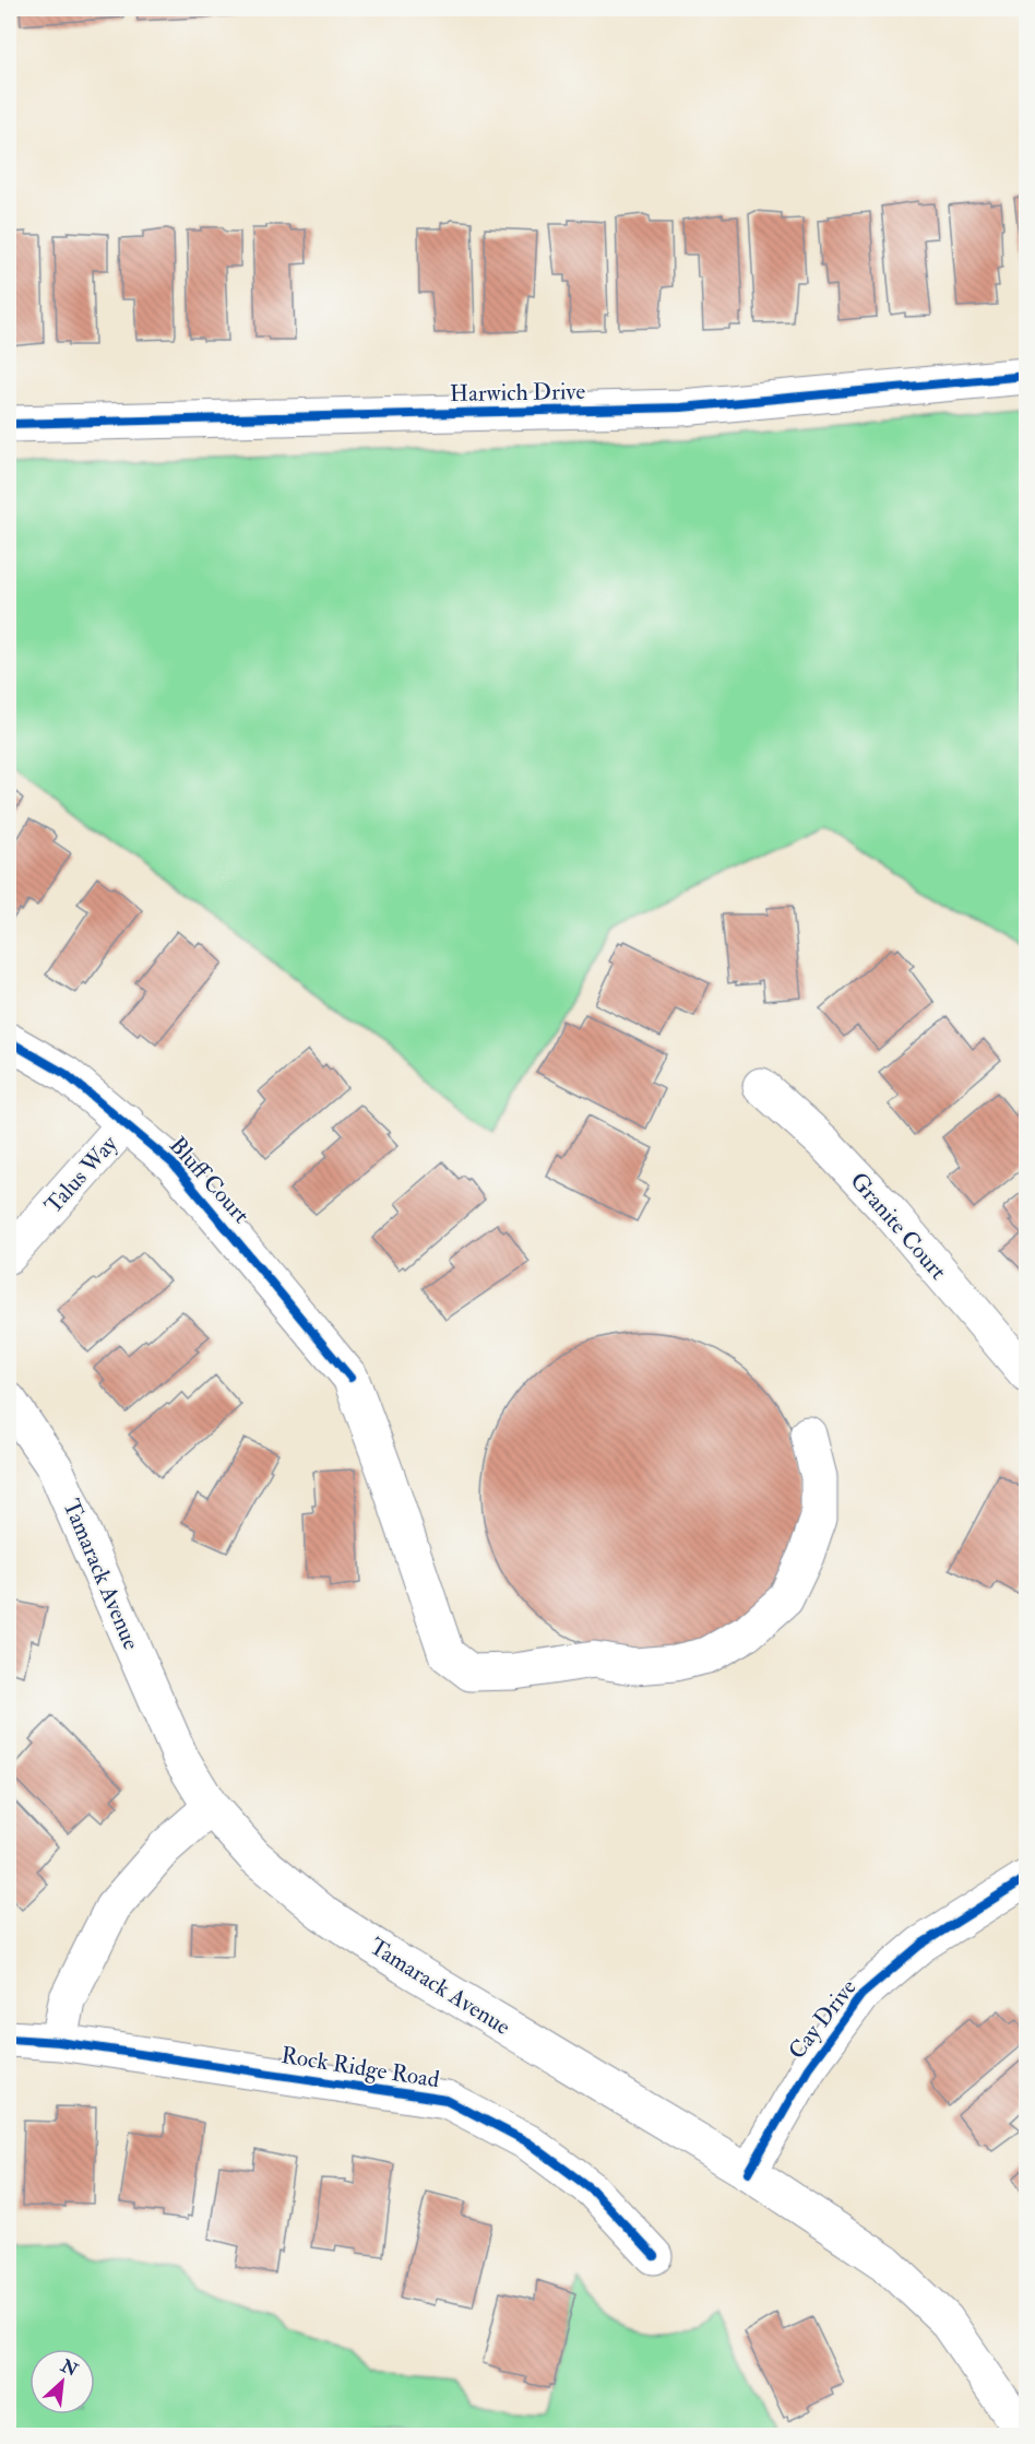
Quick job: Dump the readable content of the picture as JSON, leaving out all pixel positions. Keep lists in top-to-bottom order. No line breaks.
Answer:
{"streets":{"street":["Harwich Drive","Talus Way","Bluff Court","Granite Court","Tamarack Avenue","Cay Drive","Rock Ridge Road"]},"crossings":[["Talus Way","Bluff Court"],["Tamarack Avenue","Cay Drive"]],"north":"top right"}
